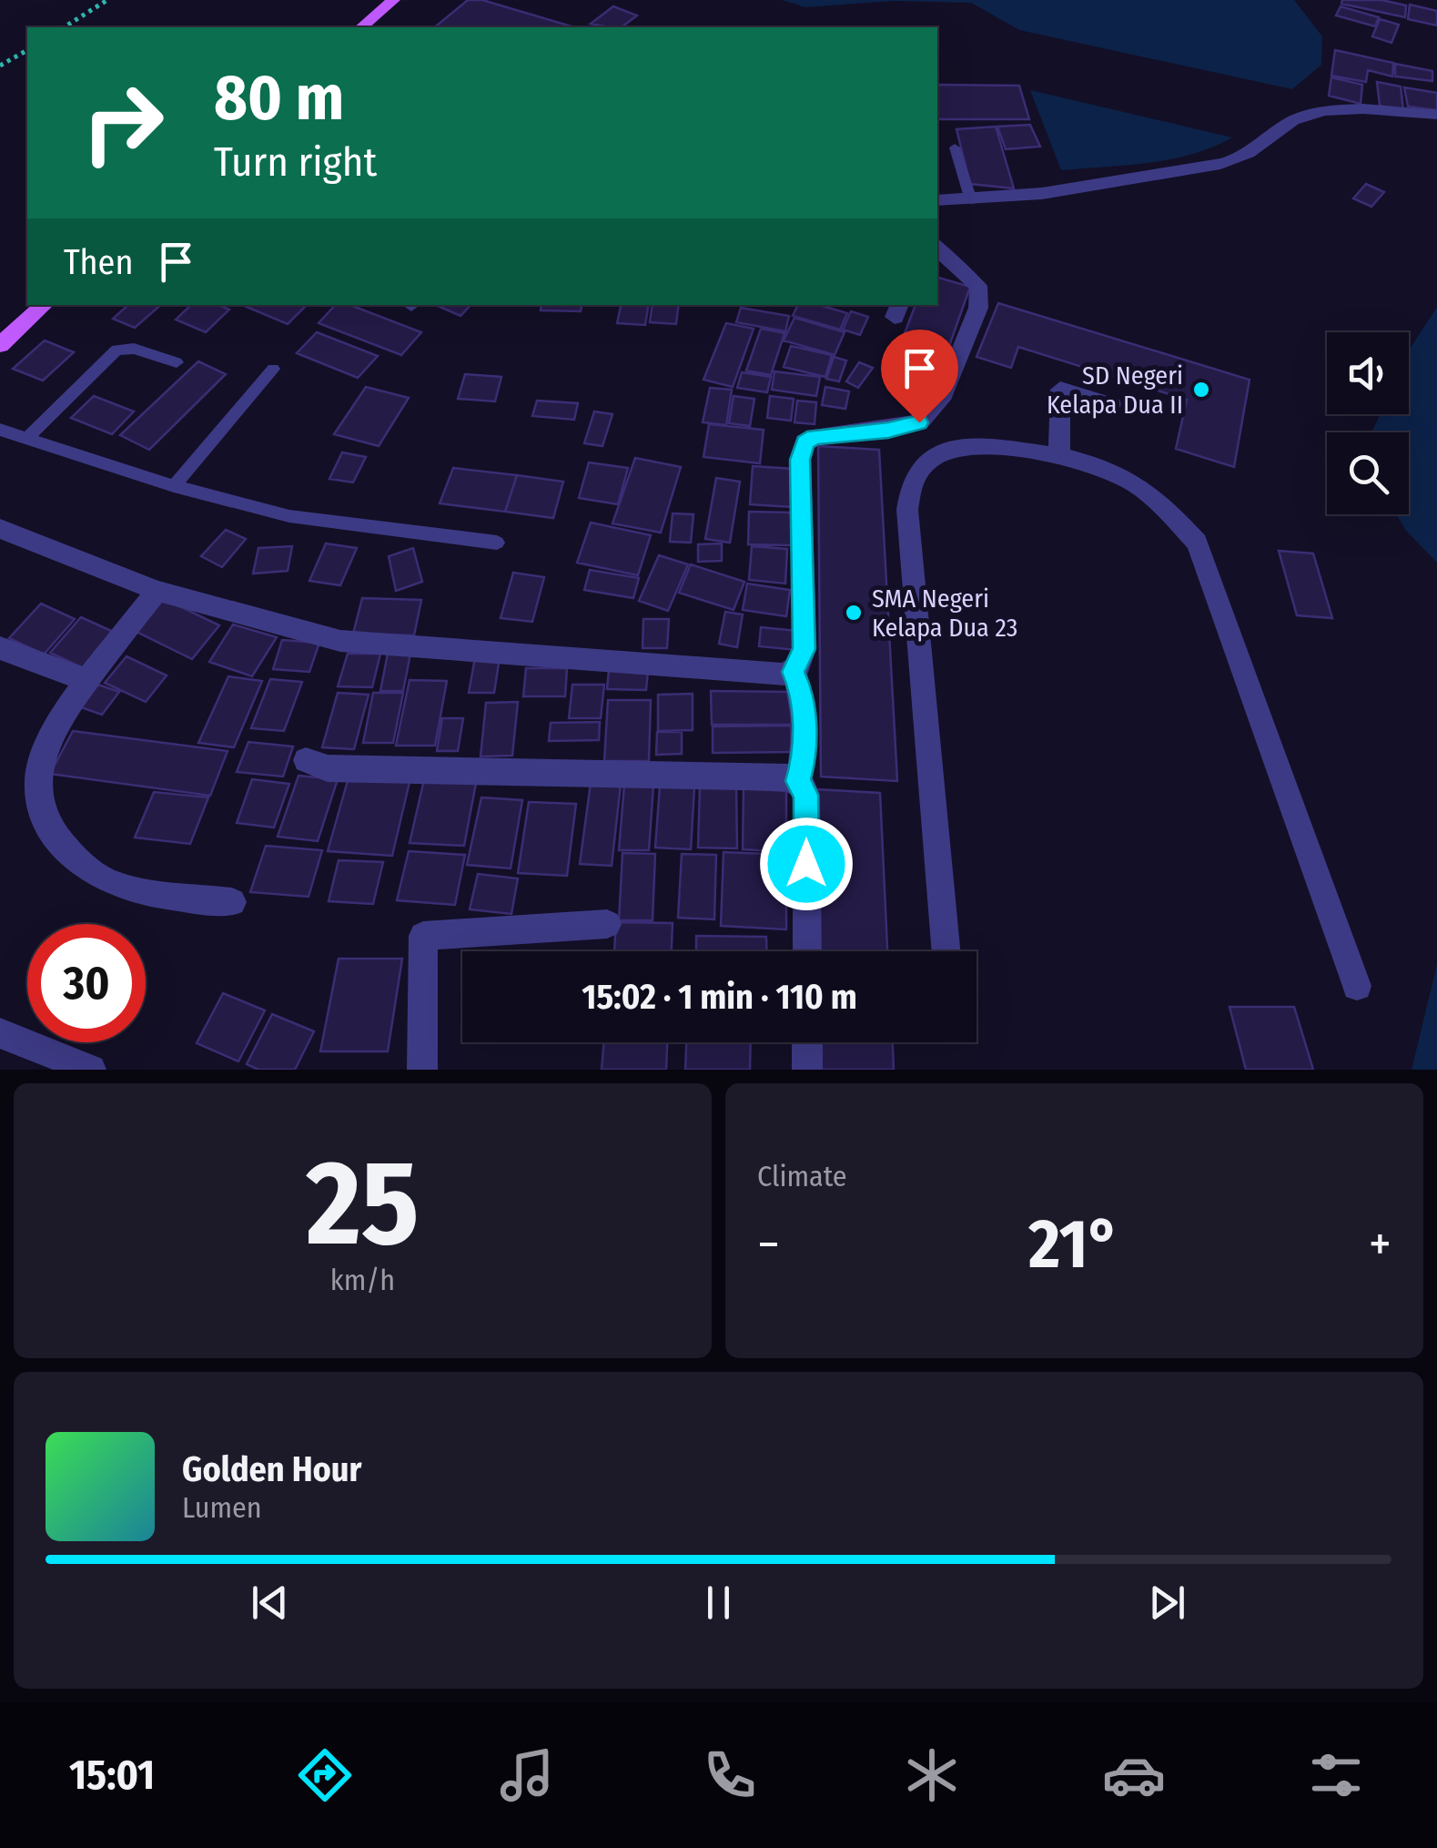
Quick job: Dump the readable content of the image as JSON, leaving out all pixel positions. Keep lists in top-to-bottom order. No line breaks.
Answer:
{"places":["SD Negeri Kelapa Dua II","SMA Negeri Kelapa Dua 23"],"page":{"turn":["80 m","Turn right"],"then":"Then","limit":"30","trip":"15:02 · 1 min · 110 m","tile":[["25","km/h"],"Climate"],"heat":["−","21°","+"],"song":["Golden Hour","Lumen"],"tabs":"15:01"}}
